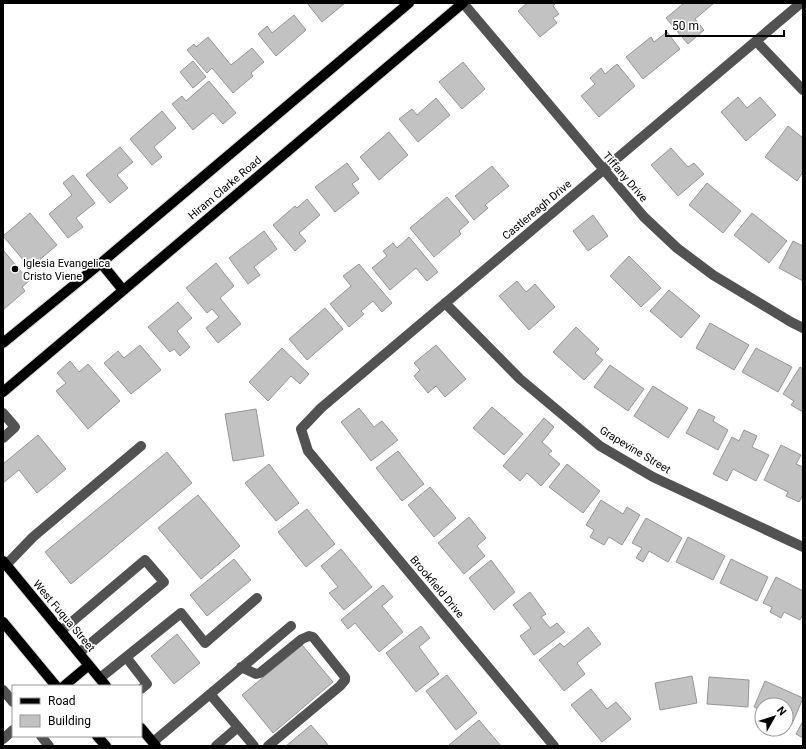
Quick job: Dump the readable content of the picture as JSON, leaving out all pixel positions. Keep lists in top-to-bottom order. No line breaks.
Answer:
{"streets":{"main road":["Hiram Clarke Road","West Fuqua Street"],"street":["Tiffany Drive","Castlereagh Drive","Grapevine Street","Brookfield Drive"]},"crossings":[["Tiffany Drive","Hiram Clarke Road"],["Tiffany Drive","Castlereagh Drive"],["Castlereagh Drive","Grapevine Street"],["Castlereagh Drive","Brookfield Drive"]],"places":["Iglesia Evangelica Cristo Viene"],"legend":["Road","Building"],"scale_bar":"50 m","north":"top right"}
